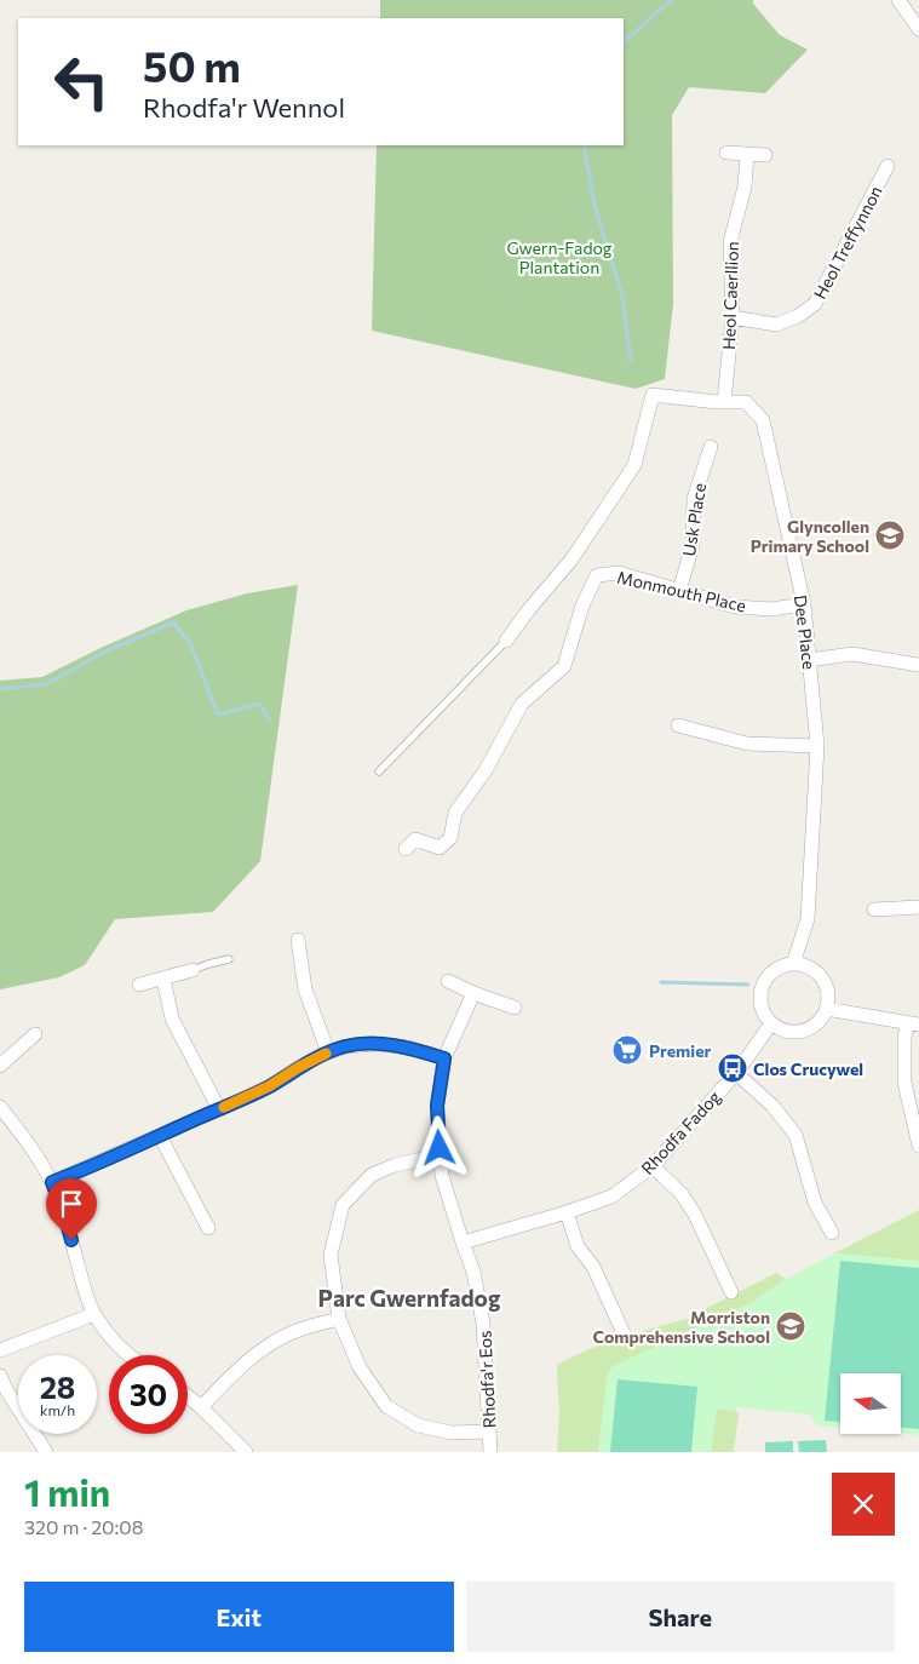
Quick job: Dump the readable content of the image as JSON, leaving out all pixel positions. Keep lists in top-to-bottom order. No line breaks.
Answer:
{"streets":{"street":["Heol Treffynnon","Heol Caerllion","Usk Place","Monmouth Place","Dee Place","Rhodfa Fadog","Rhodfa'r Eos"]},"crossings":[["Heol Treffynnon","Heol Caerllion"],["Heol Caerllion","Dee Place"],["Usk Place","Monmouth Place"],["Monmouth Place","Dee Place"],["Dee Place","Rhodfa Fadog"],["Rhodfa Fadog","Rhodfa'r Eos"]],"districts":["Parc Gwernfadog"],"parks":["Gwern-Fadog Plantation"],"places":{"school or university":["Glyncollen Primary School","Morriston Comprehensive School"],"supermarket":["Premier"],"bus stop":["Clos Crucywel"]},"north":"left","page":{"turn":["50 m","Rhodfa'r Wennol"],"speed":"28 km/h","limit":"30","heading":["1 min","320 m · 20:08"],"buttons":["Exit","Share"]}}
